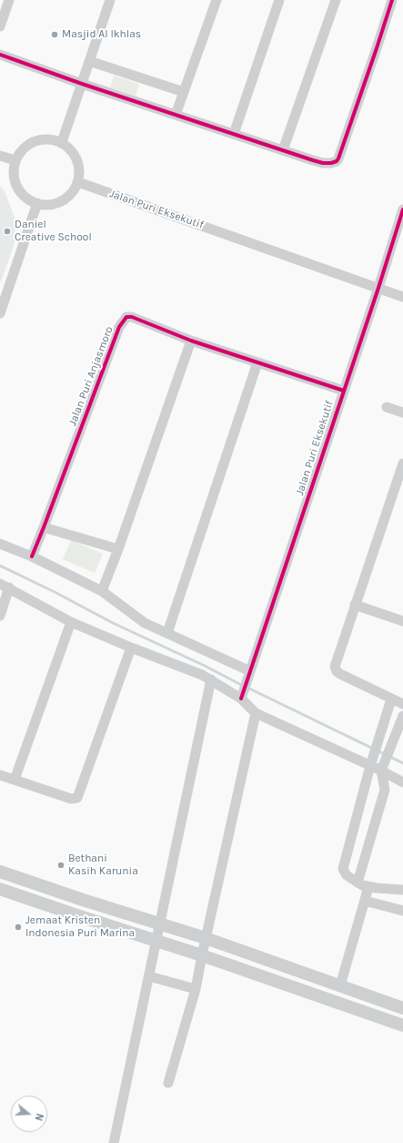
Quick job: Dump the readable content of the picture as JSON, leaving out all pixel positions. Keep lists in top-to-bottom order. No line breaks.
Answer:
{"streets":{"street":["Jalan Puri Eksekutif","Jalan Puri Anjasmoro"]},"crossings":[["Jalan Puri Eksekutif","Jalan Puri Anjasmoro"]],"places":["Masjid Al Ikhlas","Daniel Creative School","Bethani Kasih Karunia","Jemaat Kristen Indonesia Puri Marina"],"north":"right"}
